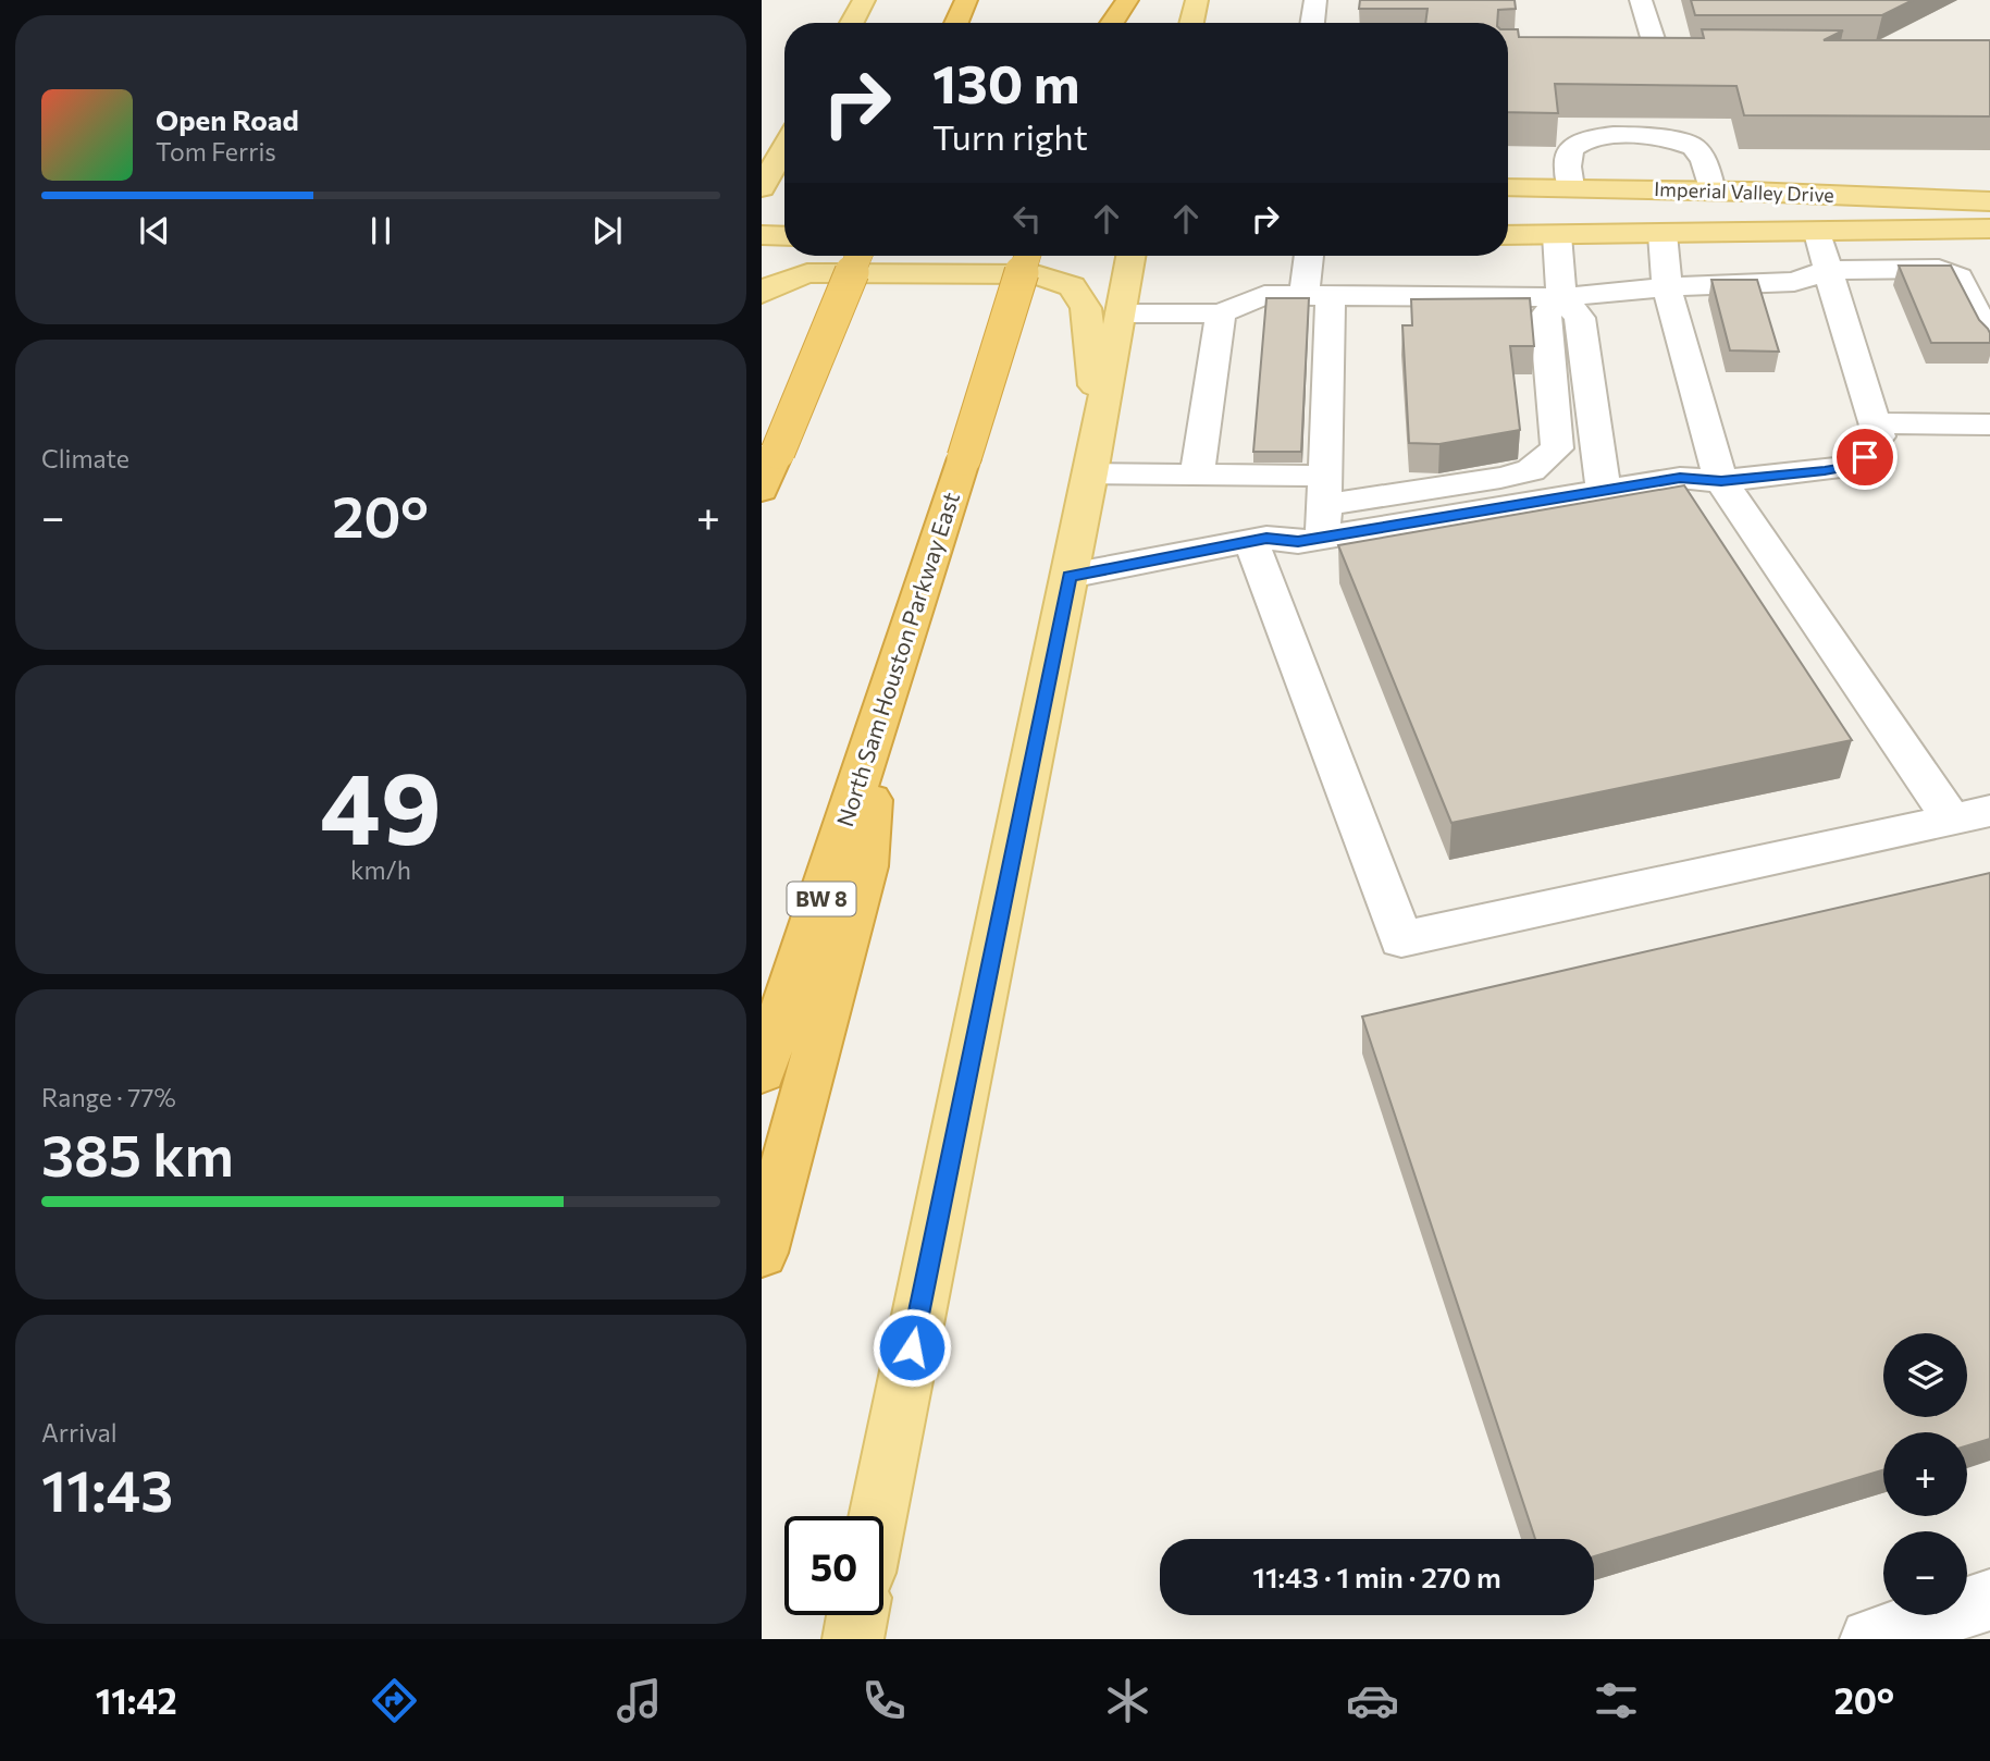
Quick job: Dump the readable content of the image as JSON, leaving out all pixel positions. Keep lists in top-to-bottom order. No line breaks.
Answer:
{"streets":{"highway":["North Sam Houston Parkway East","BW 8"],"main road":["Imperial Valley Drive"]},"page":{"turn":["130 m","Turn right"],"song":["Open Road","Tom Ferris"],"tile":["Climate",["49","km/h"],["Range · 77%","385 km"],["Arrival","11:43"]],"heat":["−","20°","+"],"map_buttons":["+","−"],"limit":"50","trip":"11:43 · 1 min · 270 m","tabs":["11:42","20°"]}}
